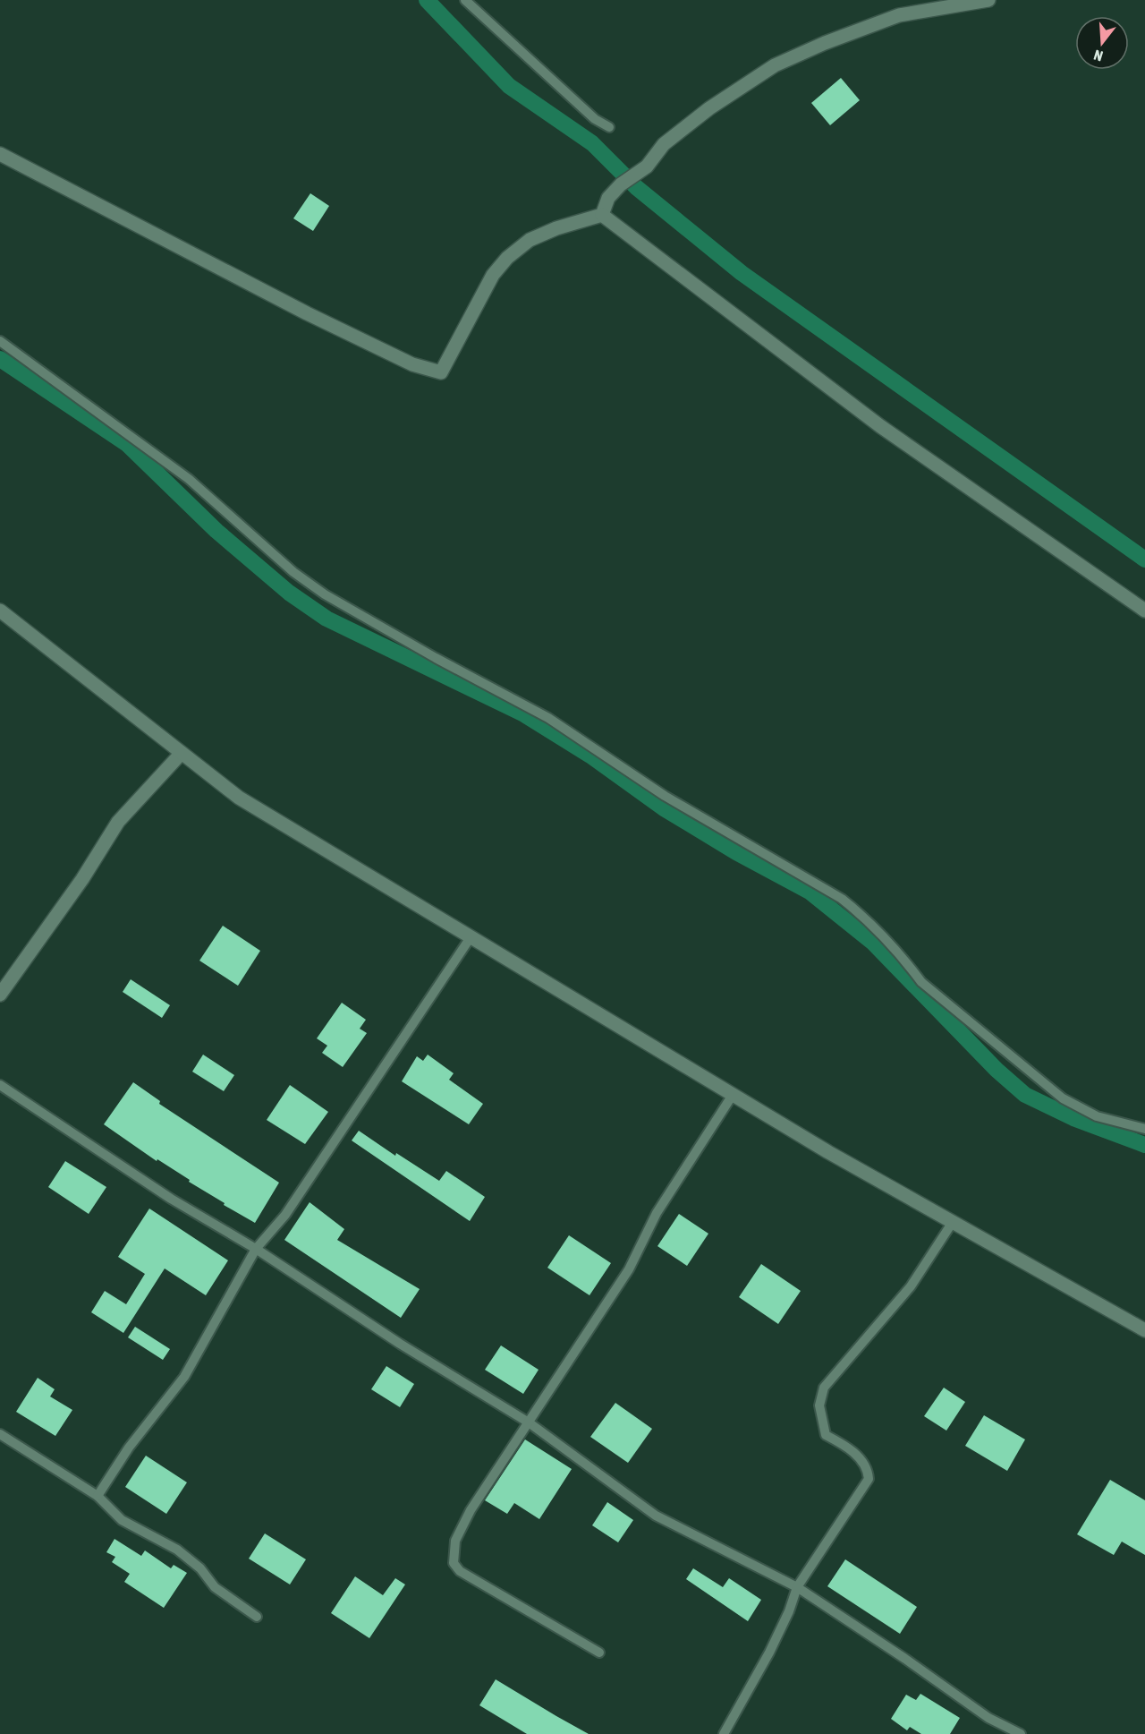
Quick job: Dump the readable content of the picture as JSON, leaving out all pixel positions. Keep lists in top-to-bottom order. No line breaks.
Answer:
{"north":"bottom"}
